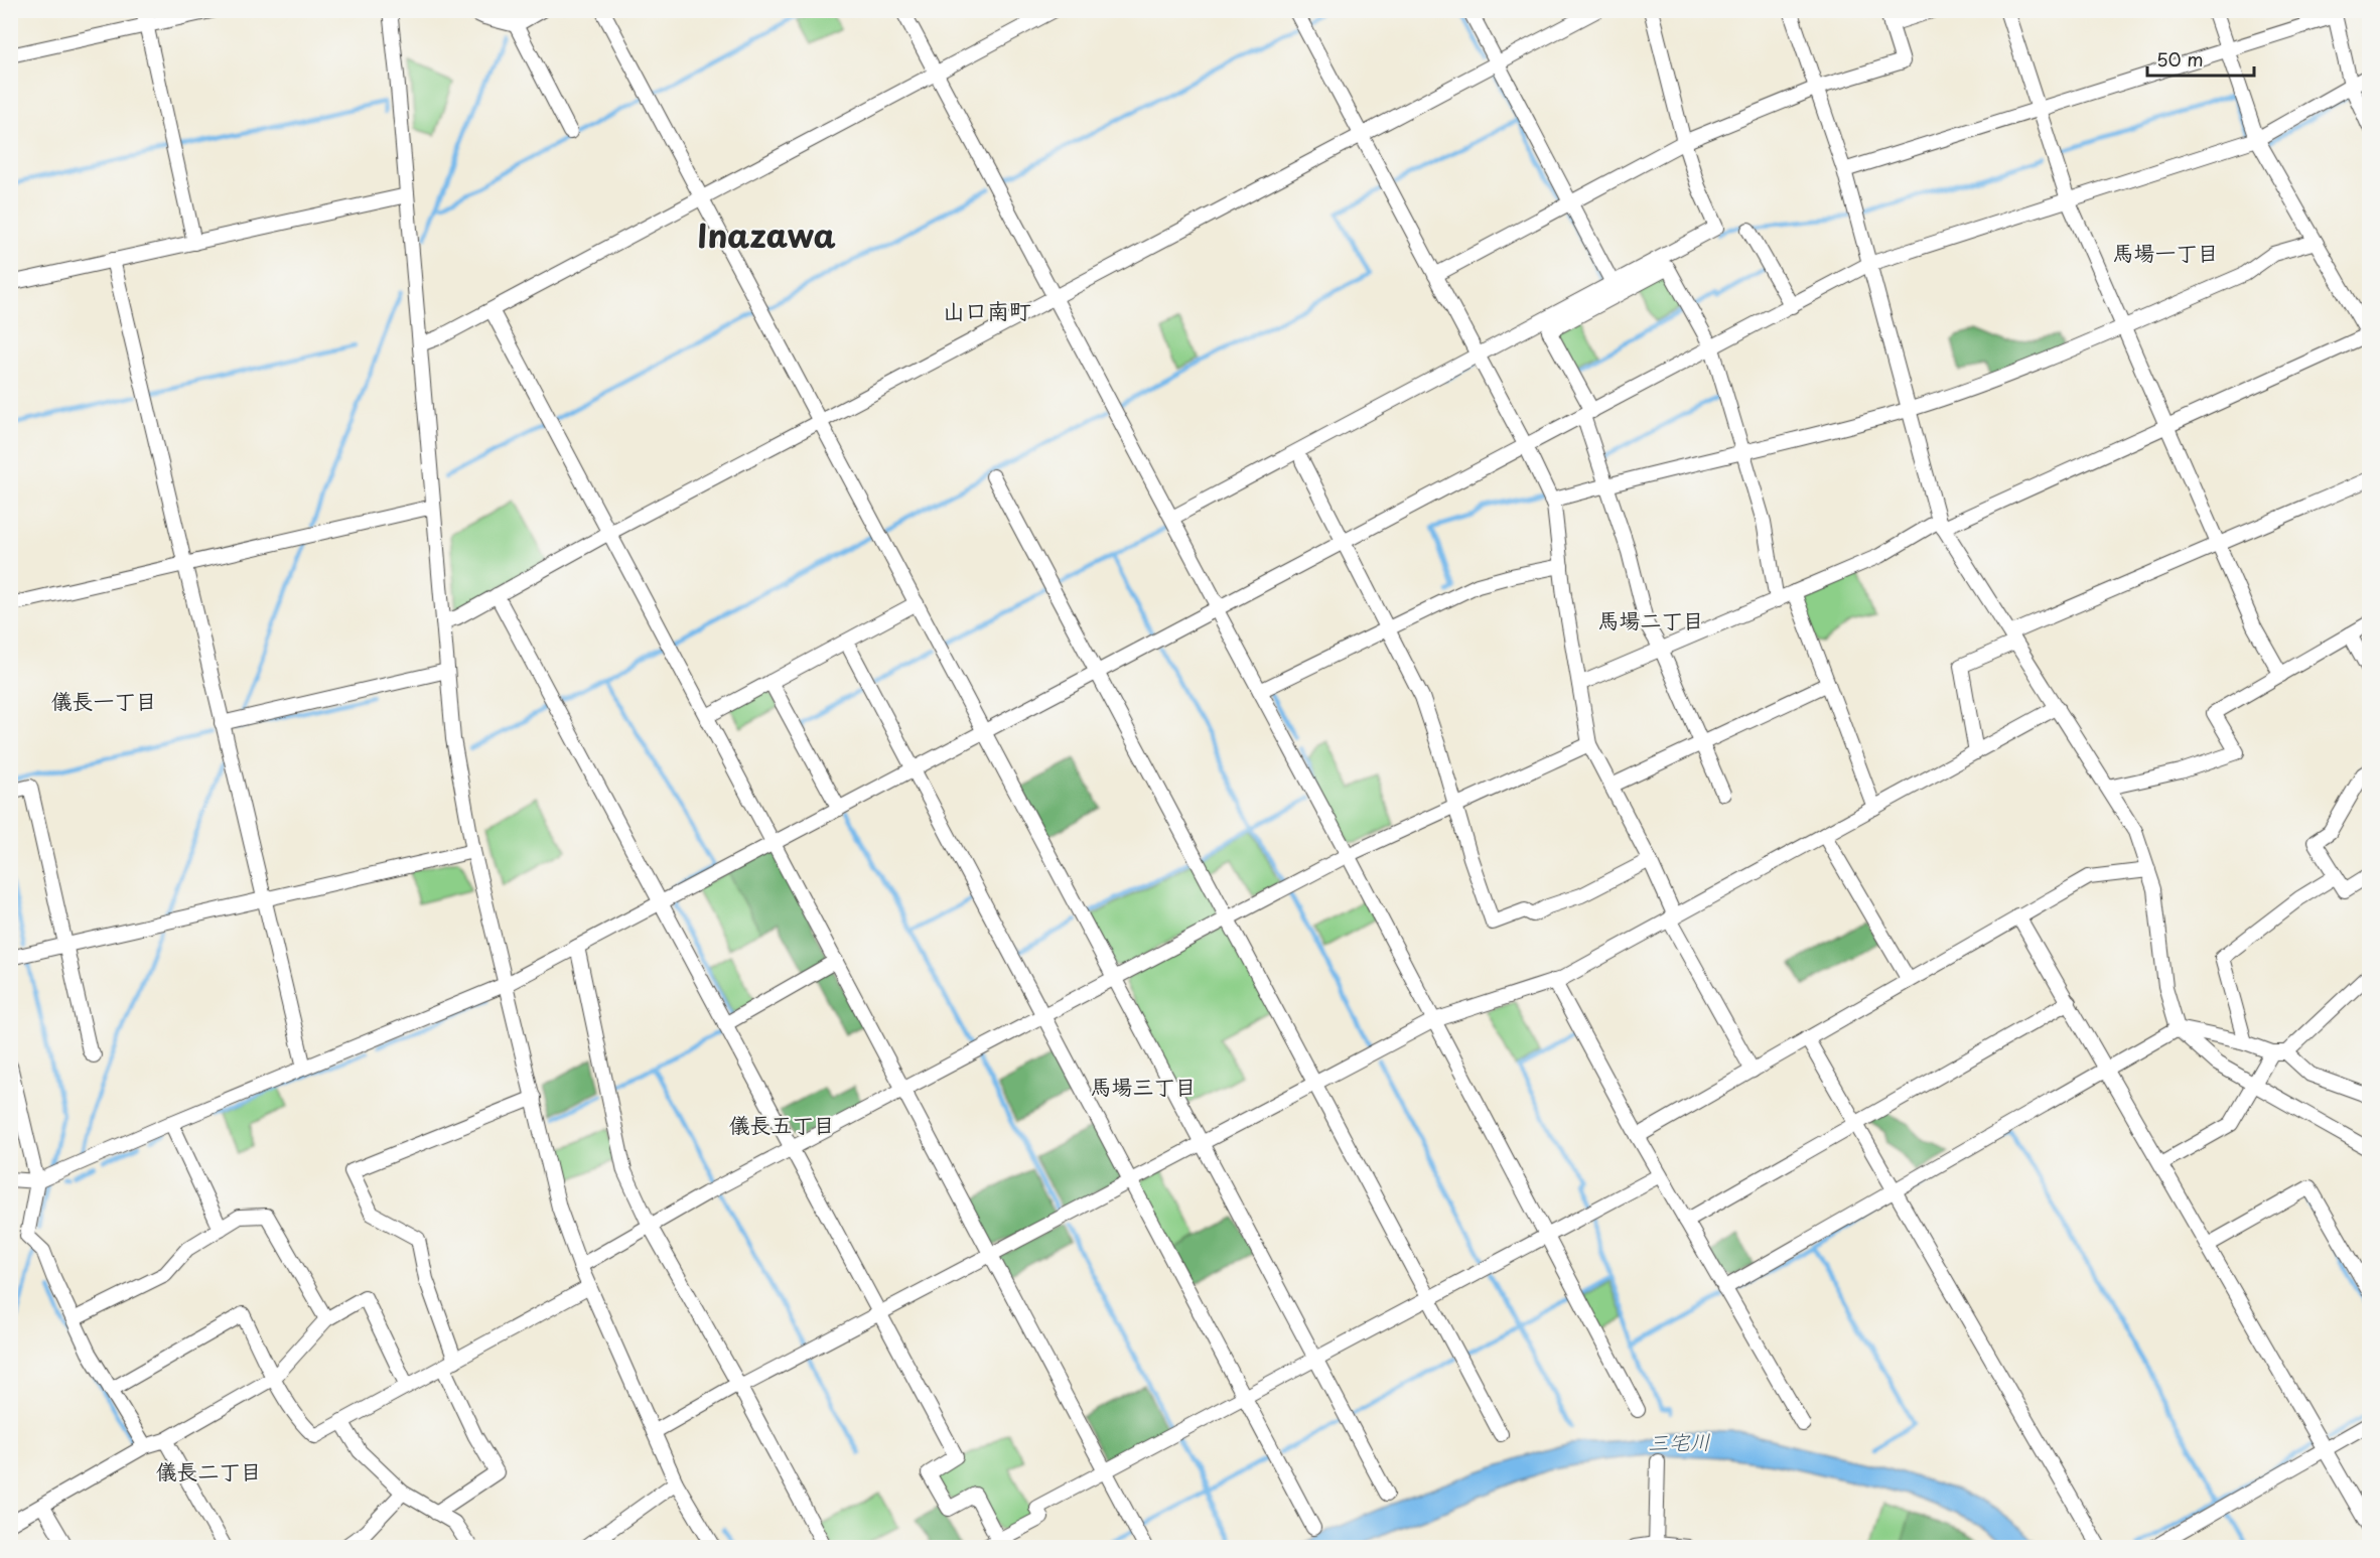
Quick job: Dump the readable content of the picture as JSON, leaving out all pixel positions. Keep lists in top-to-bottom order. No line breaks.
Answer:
{"districts":["Inazawa","馬場一丁目","山口南町","馬場二丁目","儀長一丁目","馬場三丁目","儀長五丁目","儀長二丁目"],"water":["三宅川"],"scale_bar":"50 m"}
